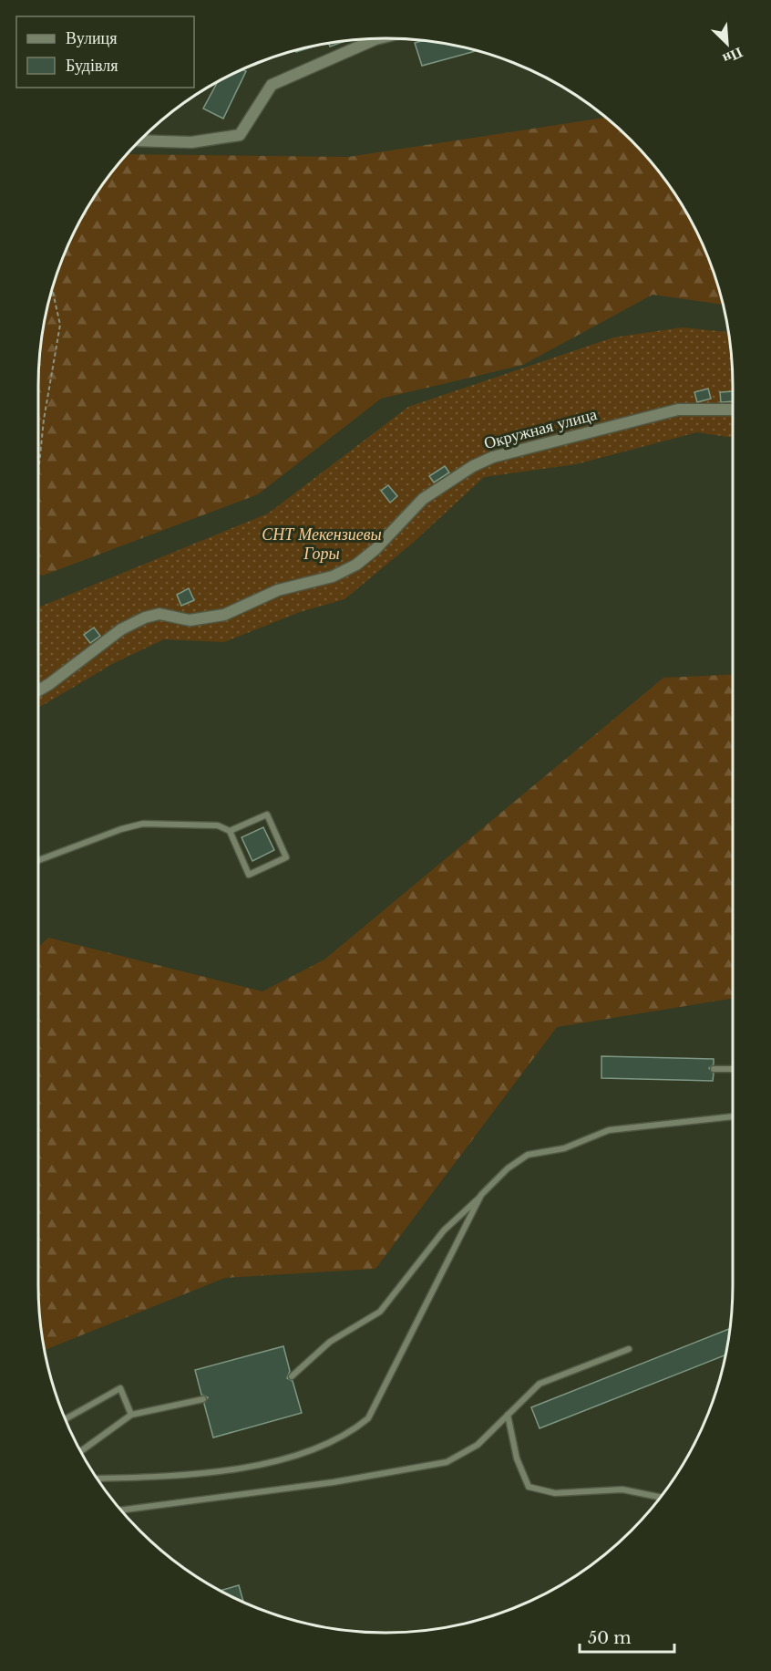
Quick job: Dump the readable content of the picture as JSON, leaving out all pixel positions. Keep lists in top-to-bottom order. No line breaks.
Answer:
{"streets":{"street":["Окружная улица"]},"parks":["СНТ Мекензиевы Горы"],"legend":["Вулиця","Будівля"],"scale_bar":"50 m","north":"bottom right"}
